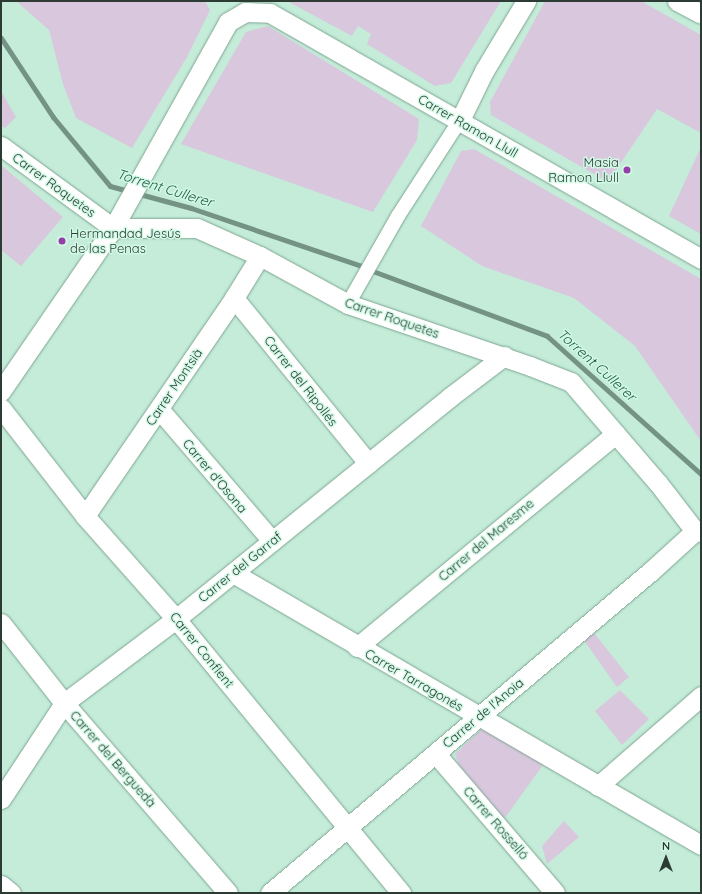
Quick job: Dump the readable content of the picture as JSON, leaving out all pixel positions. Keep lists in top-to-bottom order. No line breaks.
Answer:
{"streets":{"street":["Carrer Ramon Llull","Carrer Roquetes","Carrer del Ripollés","Carrer Montsià","Carrer d'Osona","Carrer del Maresme","Carrer del Garraf","Carrer Conflent","Carrer Tarragonés","Carrer de l'Anoia","Carrer del Berguedà","Carrer Rosselló"]},"crossings":[["Carrer Roquetes","Carrer Montsià"],["Carrer Roquetes","Carrer del Maresme"],["Carrer Roquetes","Carrer del Garraf"],["Carrer Roquetes","Carrer de l'Anoia"],["Carrer del Ripollés","Carrer Montsià"],["Carrer del Ripollés","Carrer del Garraf"],["Carrer Montsià","Carrer d'Osona"],["Carrer Montsià","Carrer Conflent"],["Carrer d'Osona","Carrer del Garraf"],["Carrer del Maresme","Carrer Tarragonés"],["Carrer del Garraf","Carrer Conflent"],["Carrer del Garraf","Carrer Tarragonés"],["Carrer del Garraf","Carrer del Berguedà"],["Carrer Conflent","Carrer de l'Anoia"],["Carrer Tarragonés","Carrer de l'Anoia"],["Carrer de l'Anoia","Carrer Rosselló"]],"water":["Torrent Cullerer"],"places":["Masia Ramon Llull","Hermandad Jesús de las Penas"],"north":"top"}
